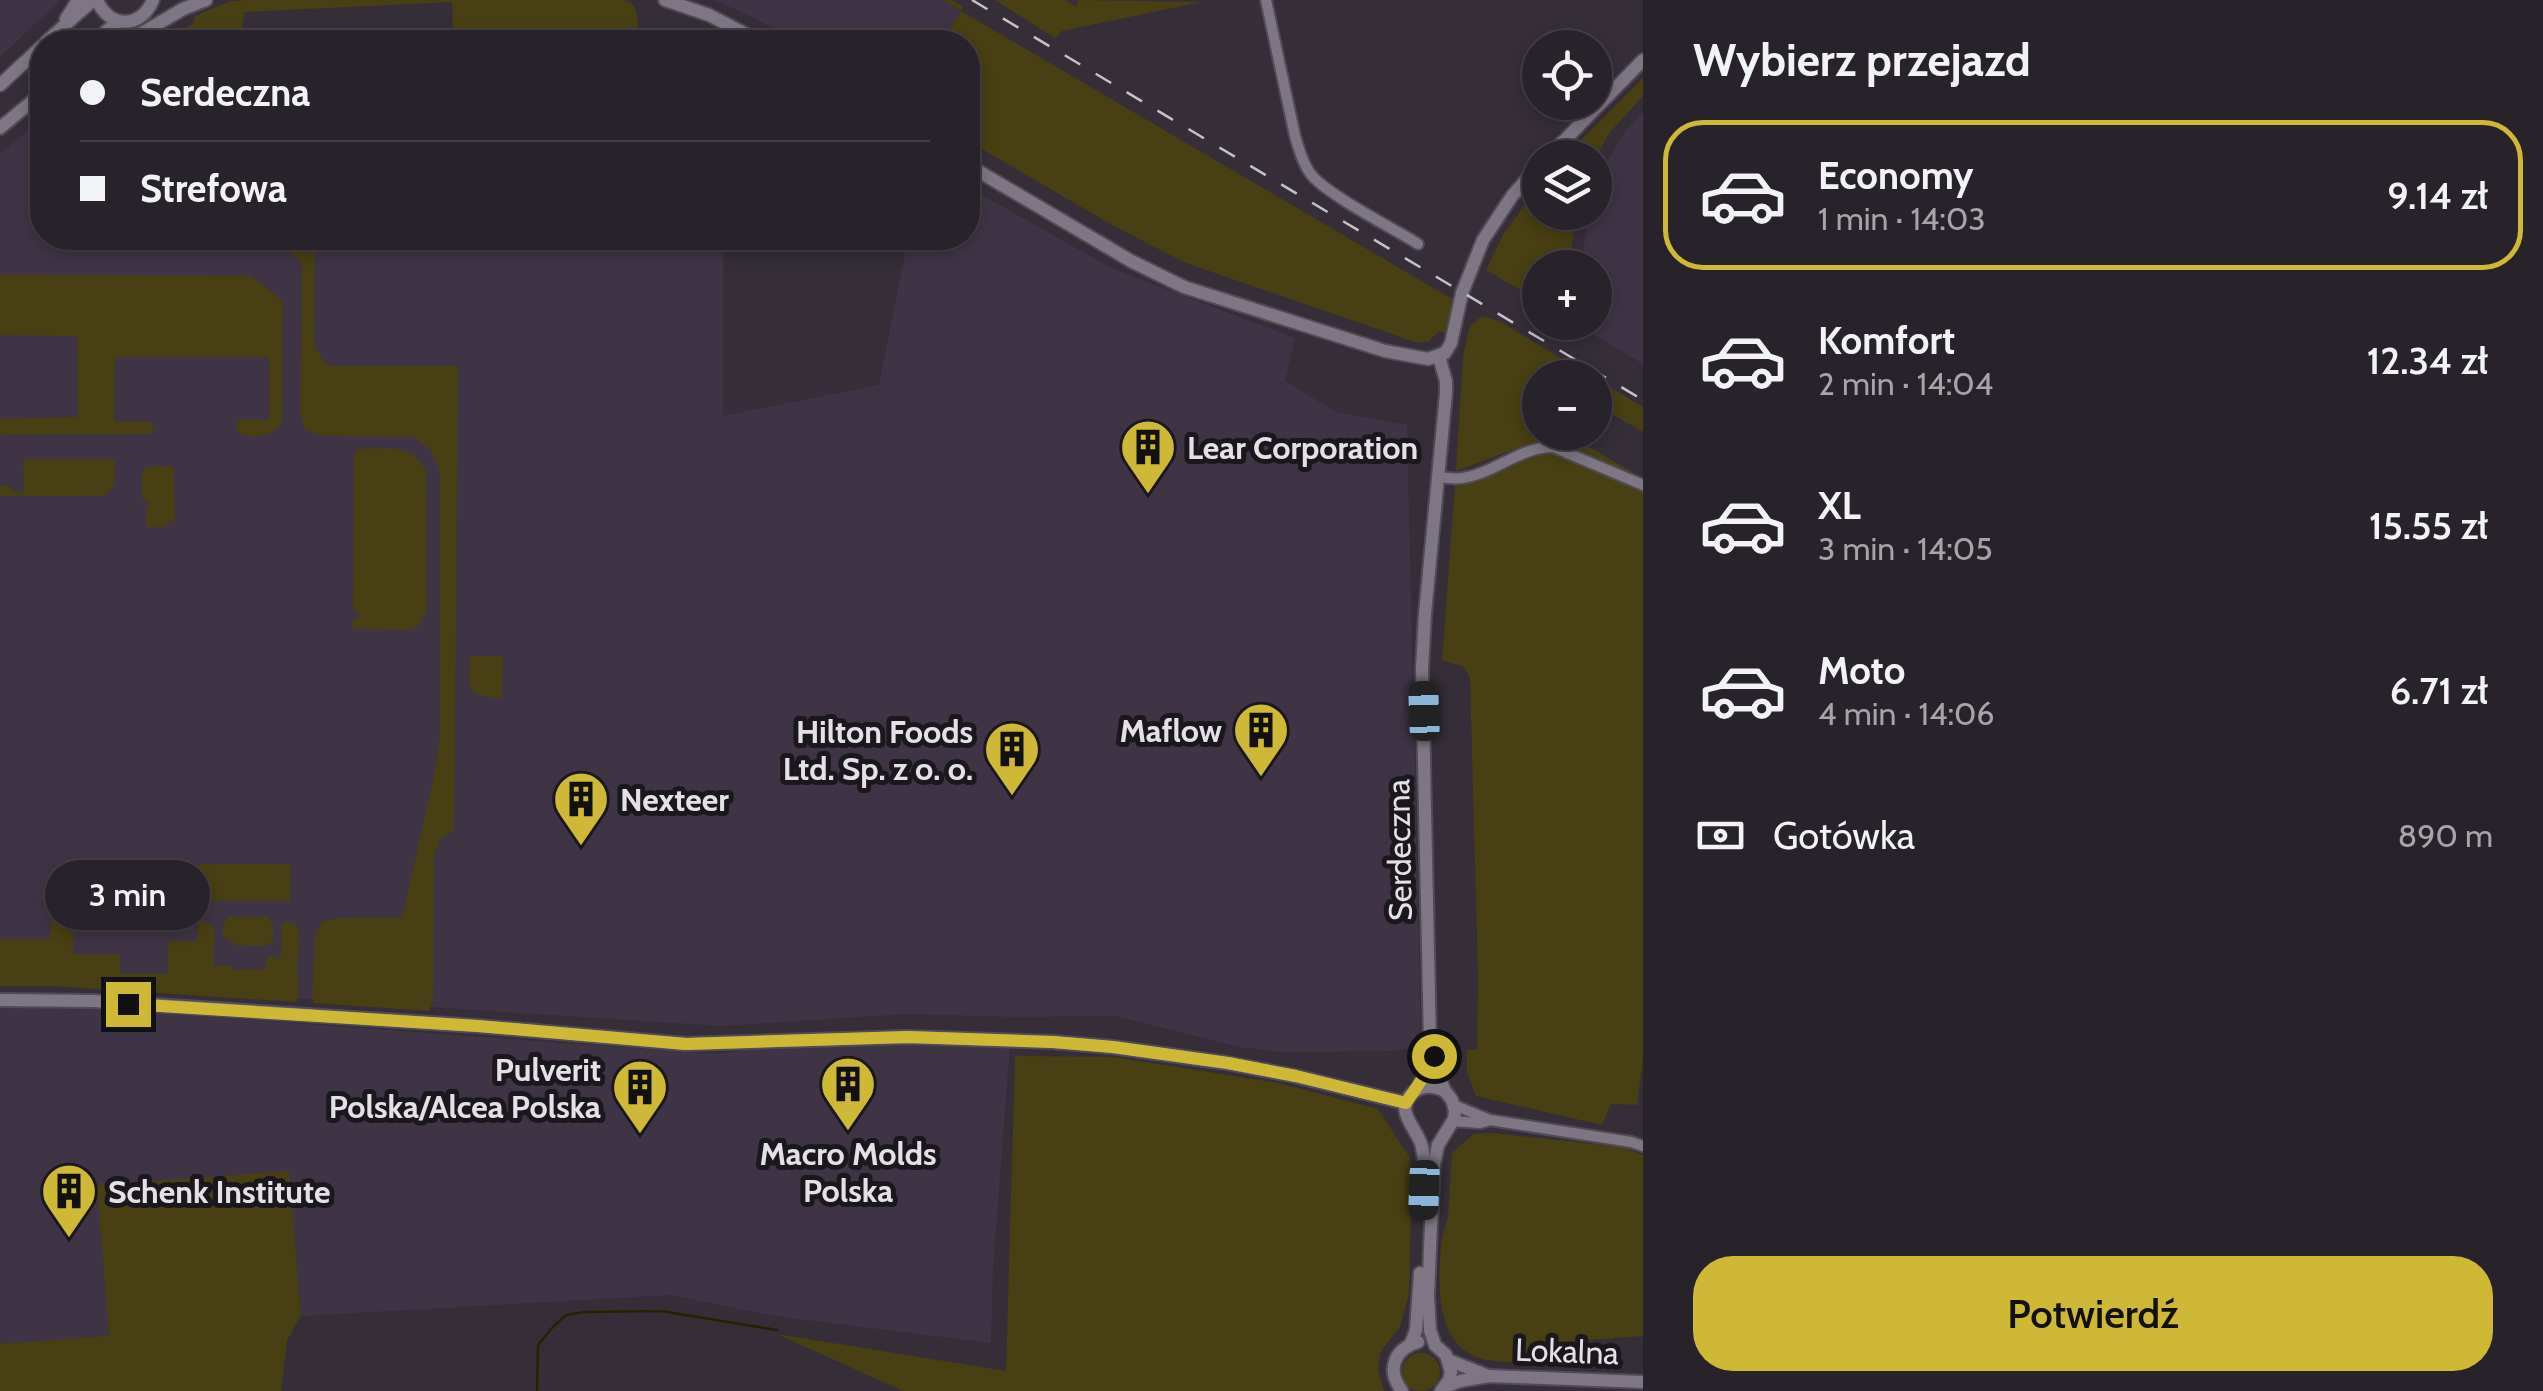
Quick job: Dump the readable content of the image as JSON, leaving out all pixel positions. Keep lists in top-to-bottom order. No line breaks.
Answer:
{"streets":{"street":["Serdeczna","Lokalna"]},"places":{"building":["Lear Corporation","Maflow","Hilton Foods Ltd. Sp. z o. o.","Nexteer","Macro Molds Polska","Pulverit Polska/Alcea Polska","Schenk Institute"]},"page":{"heading":"Wybierz przejazd","map_buttons":["+","−"],"banner":["Serdeczna","Strefowa"],"list":[{"name":"Economy","note":"1 min · 14:03","value":"9.14 zł"},{"name":"Komfort","note":"2 min · 14:04","value":"12.34 zł"},{"name":"XL","note":"3 min · 14:05","value":"15.55 zł"},{"name":"Moto","note":"4 min · 14:06","value":"6.71 zł"}],"pay":["Gotówka","890 m"],"bubble":"3 min","buttons":"Potwierdź"}}
